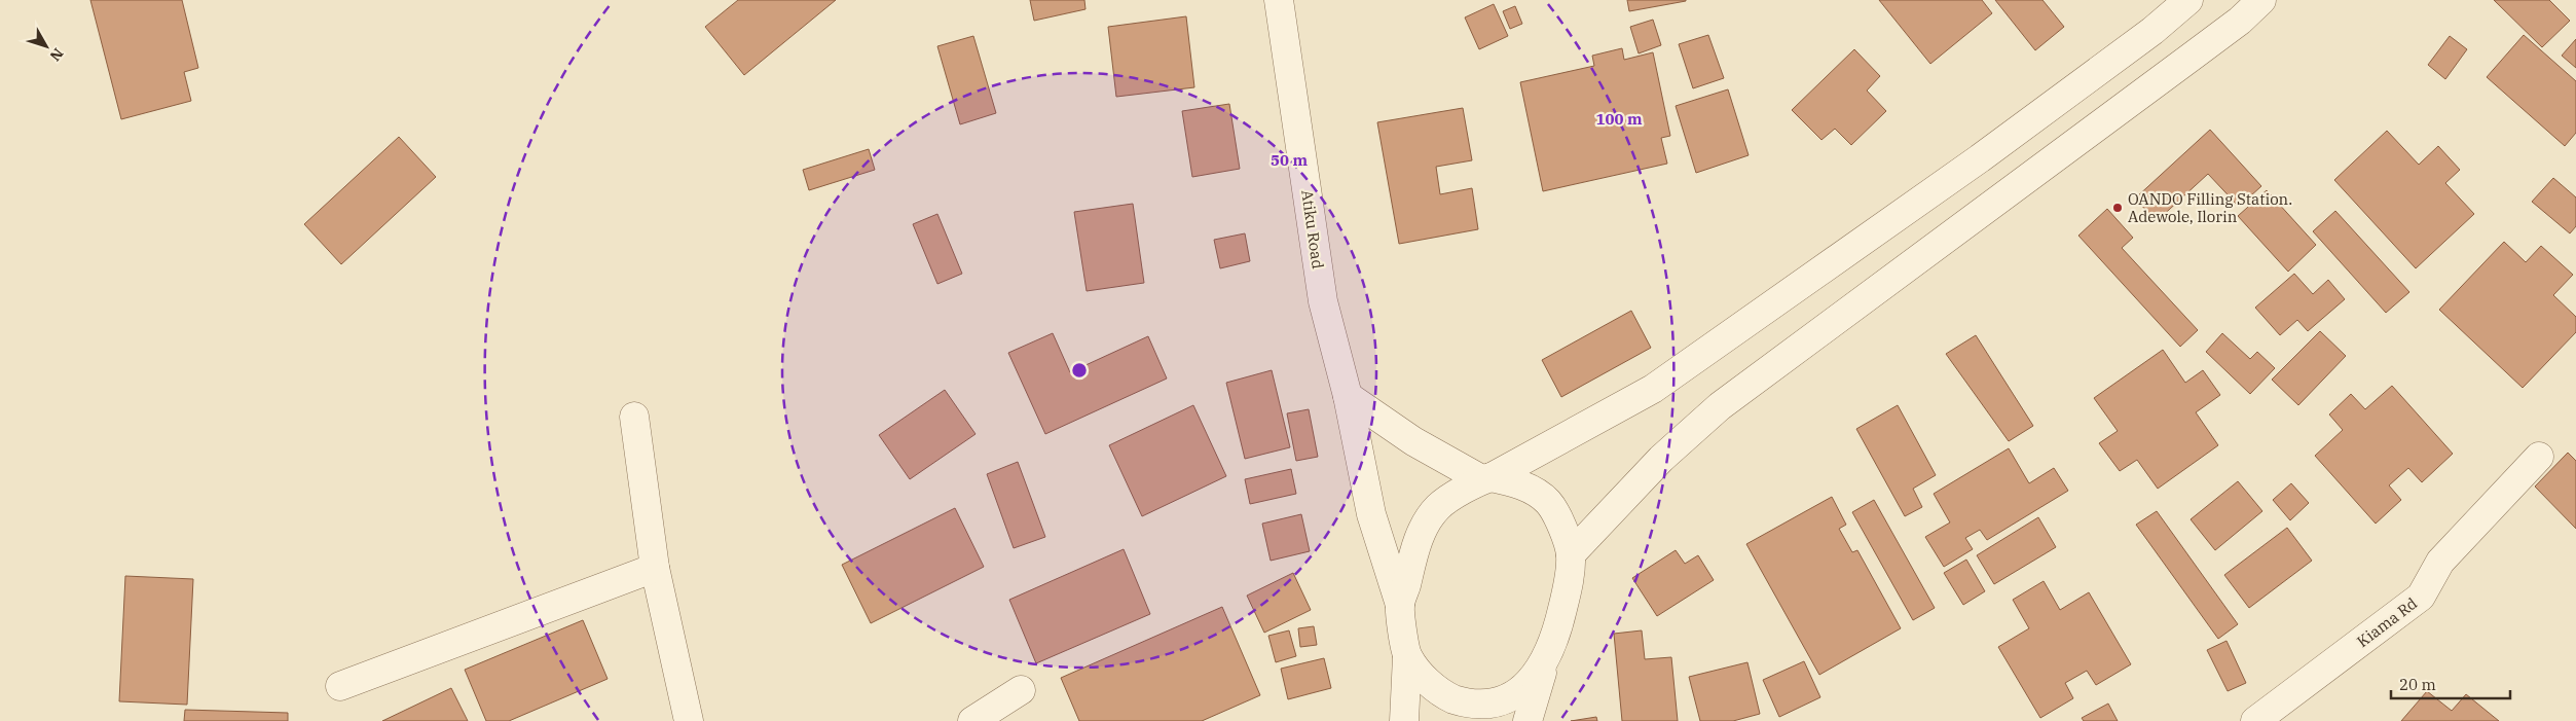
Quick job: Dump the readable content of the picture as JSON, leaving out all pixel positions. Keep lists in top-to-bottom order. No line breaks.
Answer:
{"streets":{"street":["Atiku Road","Kiama Rd"]},"places":["OANDO Filling Station. Adewole, Ilorin"],"scale_bar":"20 m","north":"bottom right","rings":["100 m","50 m"]}
